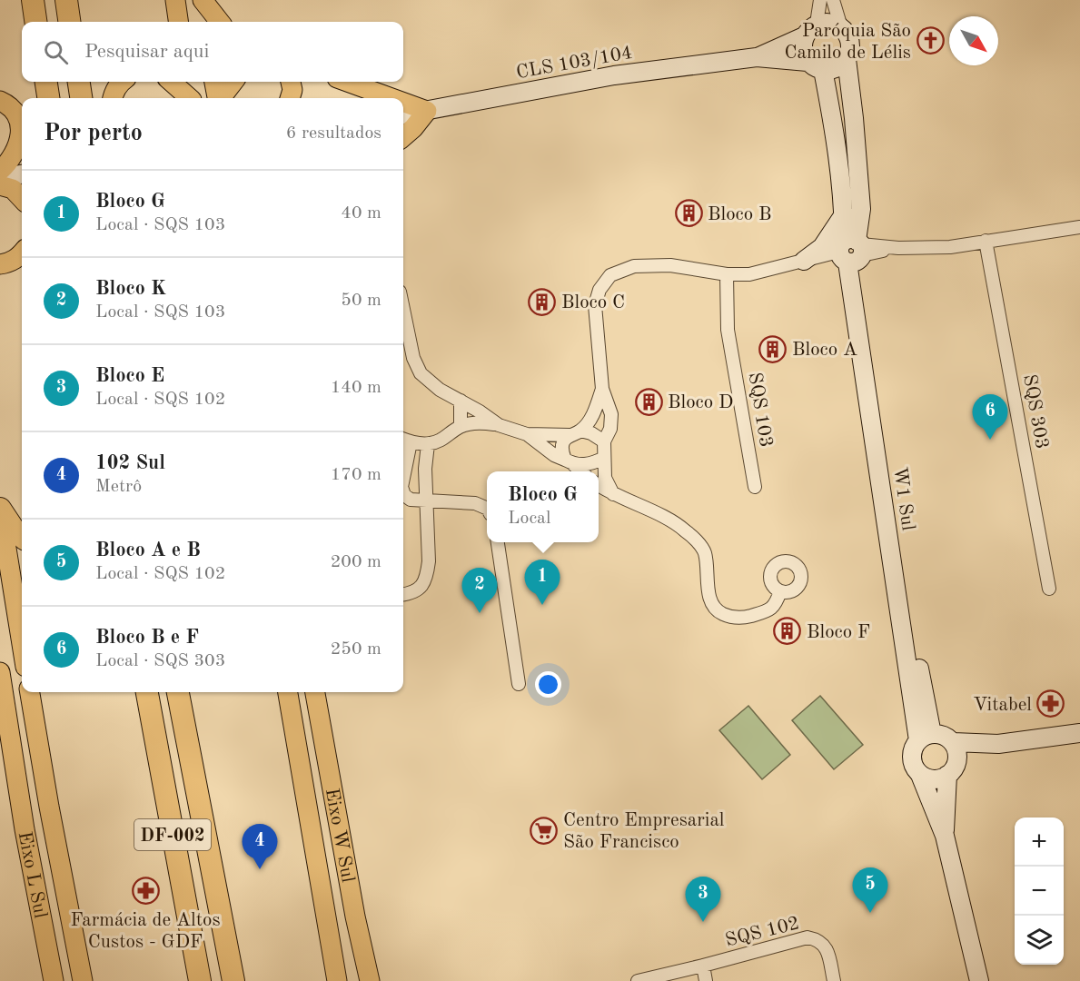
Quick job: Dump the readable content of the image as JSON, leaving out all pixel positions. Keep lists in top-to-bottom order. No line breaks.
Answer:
{"streets":{"highway":["DF-002"],"main road":["Eixo W Sul","Eixo L Sul"],"street":["CLS 103/104","SQS 103","SQS 303","W1 Sul","SQS 102"]},"crossings":[["CLS 103/104","W1 Sul"]],"places":{"church":["Paróquia São Camilo de Lélis"],"building":["Bloco B","Bloco C","Bloco A","Bloco D","Bloco F"],"pharmacy":["Vitabel","Farmácia de Altos Custos - GDF"],"supermarket":["Centro Empresarial São Francisco"]},"north":"bottom right","page":{"search":"Pesquisar aqui","heading":["Por perto","6 resultados"],"list":[{"mark":"1","name":"Bloco G","note":"Local · SQS 103","value":"40 m"},{"mark":"2","name":"Bloco K","note":"Local · SQS 103","value":"50 m"},{"mark":"3","name":"Bloco E","note":"Local · SQS 102","value":"140 m"},{"mark":"4","name":"102 Sul","note":"Metrô","value":"170 m"},{"mark":"5","name":"Bloco A e B","note":"Local · SQS 102","value":"200 m"},{"mark":"6","name":"Bloco B e F","note":"Local · SQS 303","value":"250 m"}],"pins":["6","1","2","4","5","3"],"popup":["Bloco G","Local"],"map_buttons":["+","−"]}}
